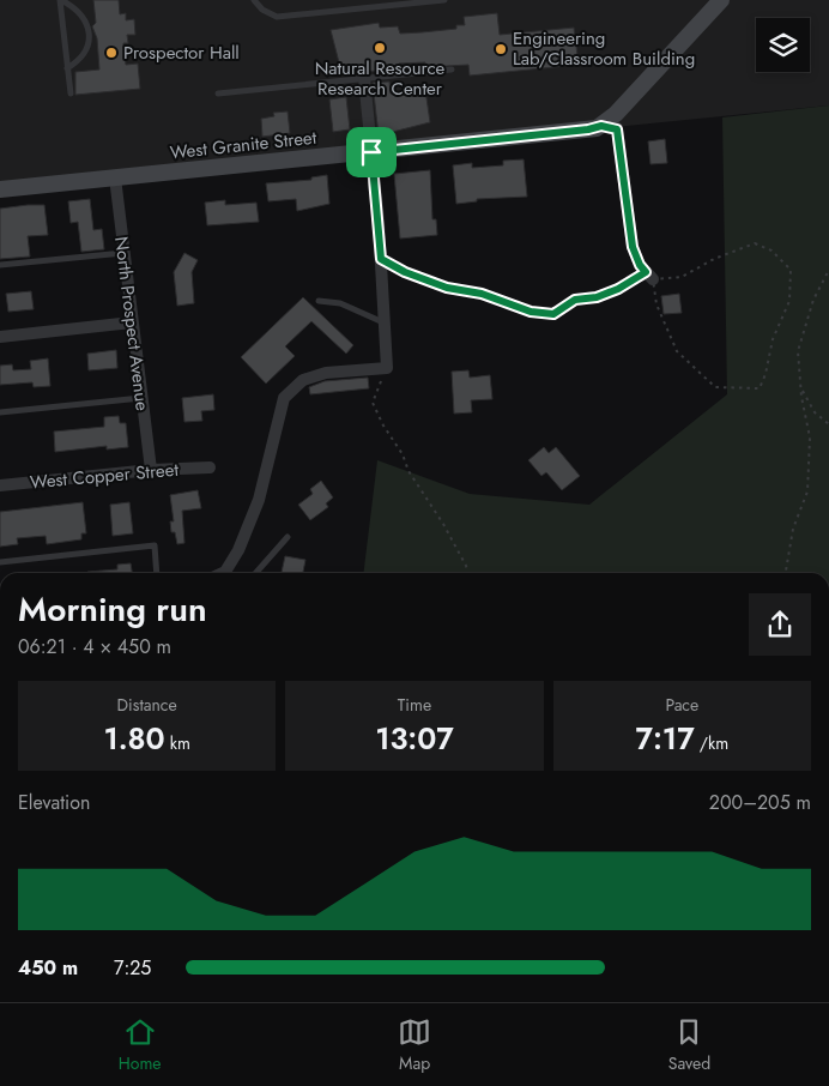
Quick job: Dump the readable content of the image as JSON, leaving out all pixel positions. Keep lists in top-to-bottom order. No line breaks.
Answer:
{"streets":{"street":["West Granite Street","North Prospect Avenue","West Copper Street"]},"crossings":[["West Granite Street","North Prospect Avenue"],["North Prospect Avenue","West Copper Street"]],"places":["Natural Resource Research Center","Engineering Lab/Classroom Building","Prospector Hall"],"page":{"heading":["Morning run","06:21 · 4 × 450 m"],"stats":[["Distance","1.80 km"],["Time","13:07"],["Pace","7:17 /km"]],"chart":["Elevation","200–205 m"],"list":[{"name":"450 m","note":"7:25"}],"tabs":["Home","Map","Saved"]}}
